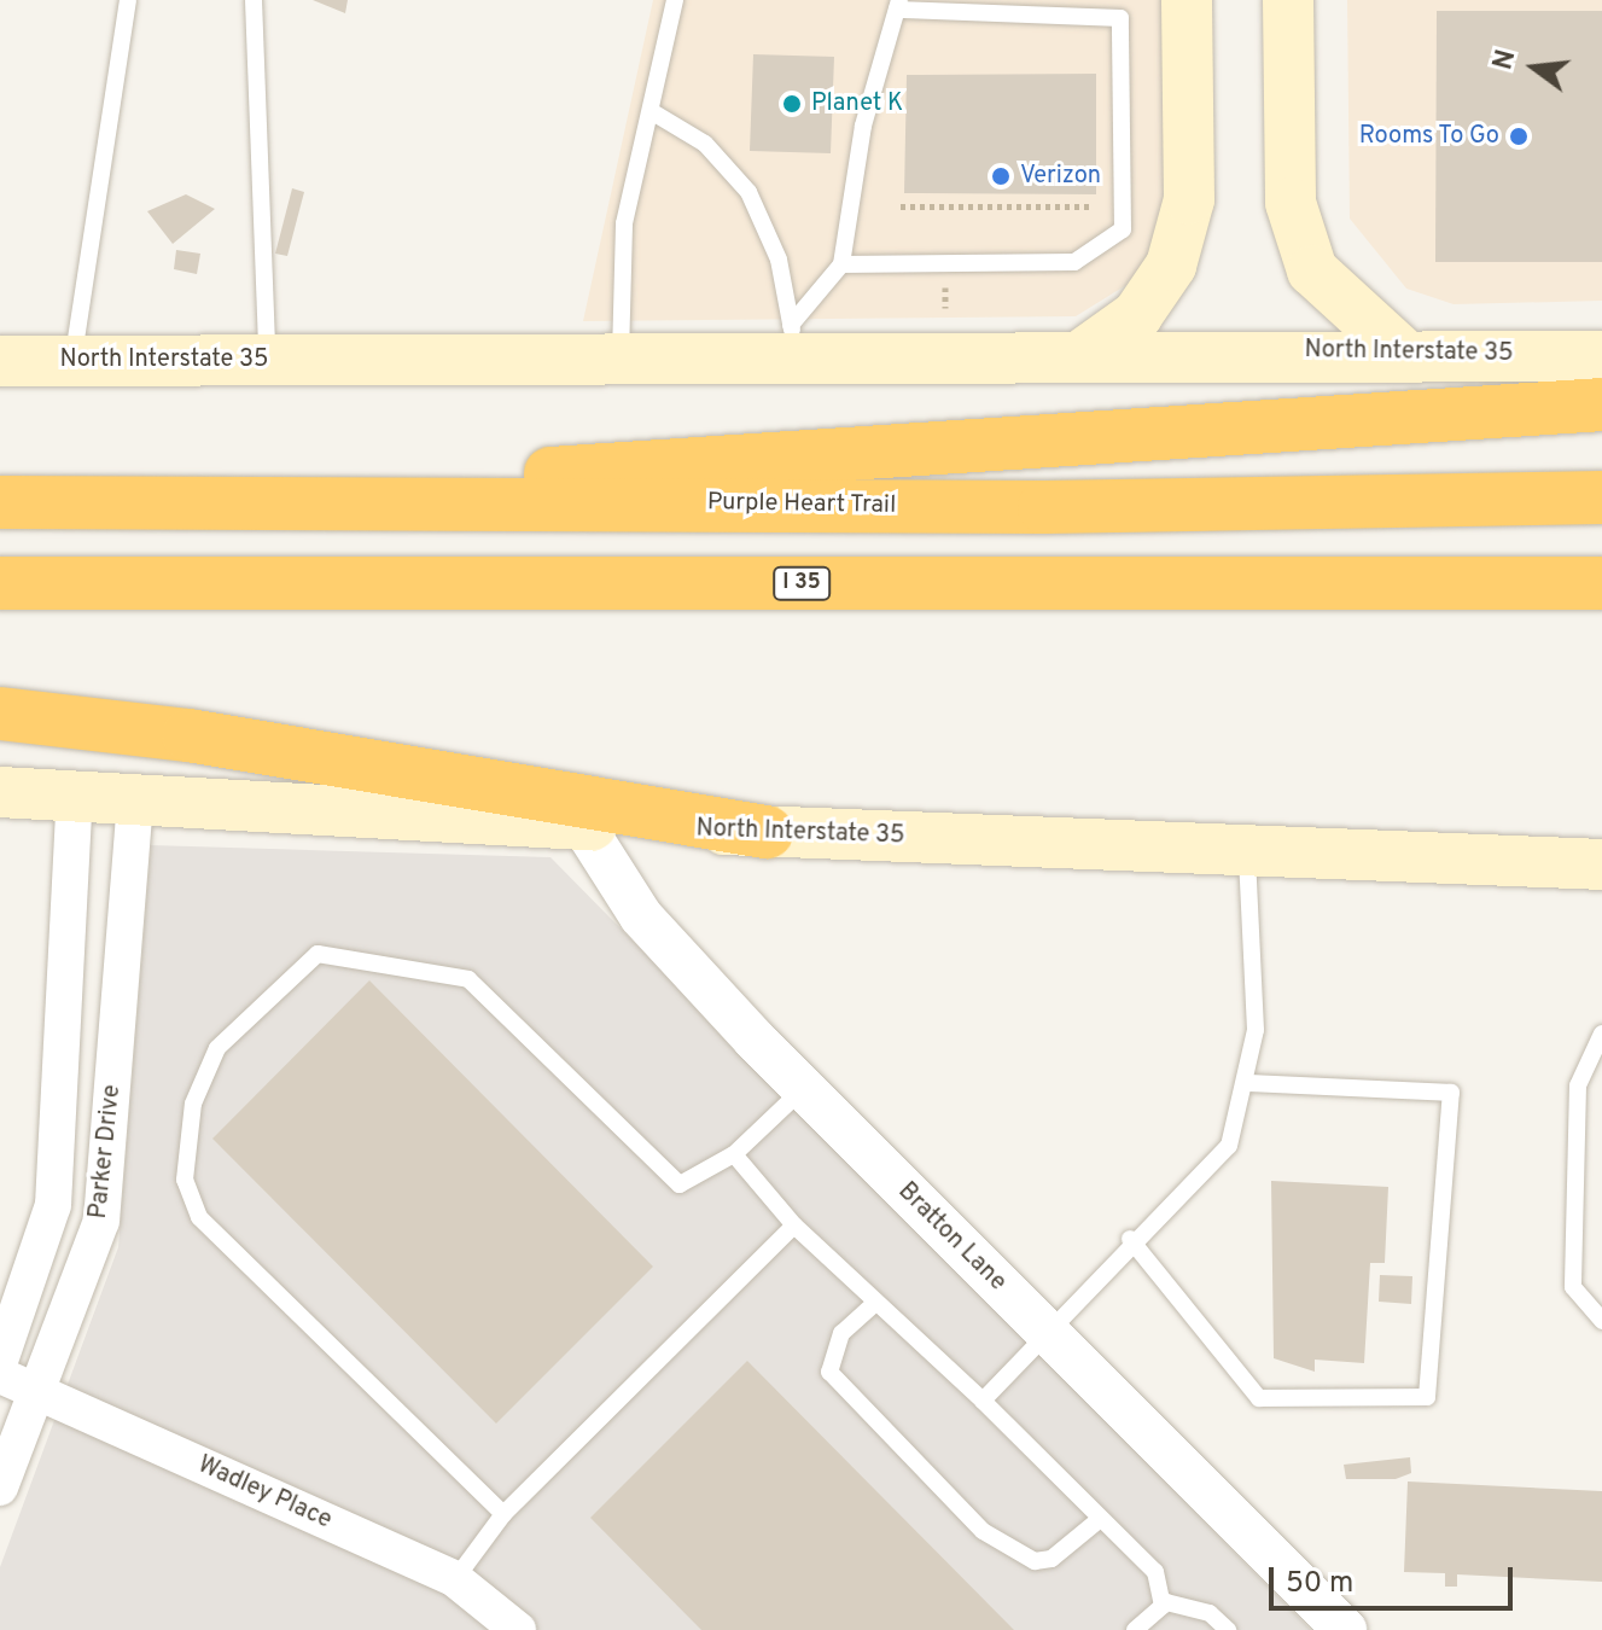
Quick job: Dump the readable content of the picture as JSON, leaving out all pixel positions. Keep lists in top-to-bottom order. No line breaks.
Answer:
{"streets":{"highway":["Purple Heart Trail","I 35"],"main road":["North Interstate 35"],"street":["Parker Drive","Bratton Lane","Wadley Place"]},"crossings":[["North Interstate 35","Parker Drive"],["North Interstate 35","Bratton Lane"],["Parker Drive","Wadley Place"]],"places":["Planet K","Rooms To Go","Verizon"],"scale_bar":"50 m","north":"left"}
